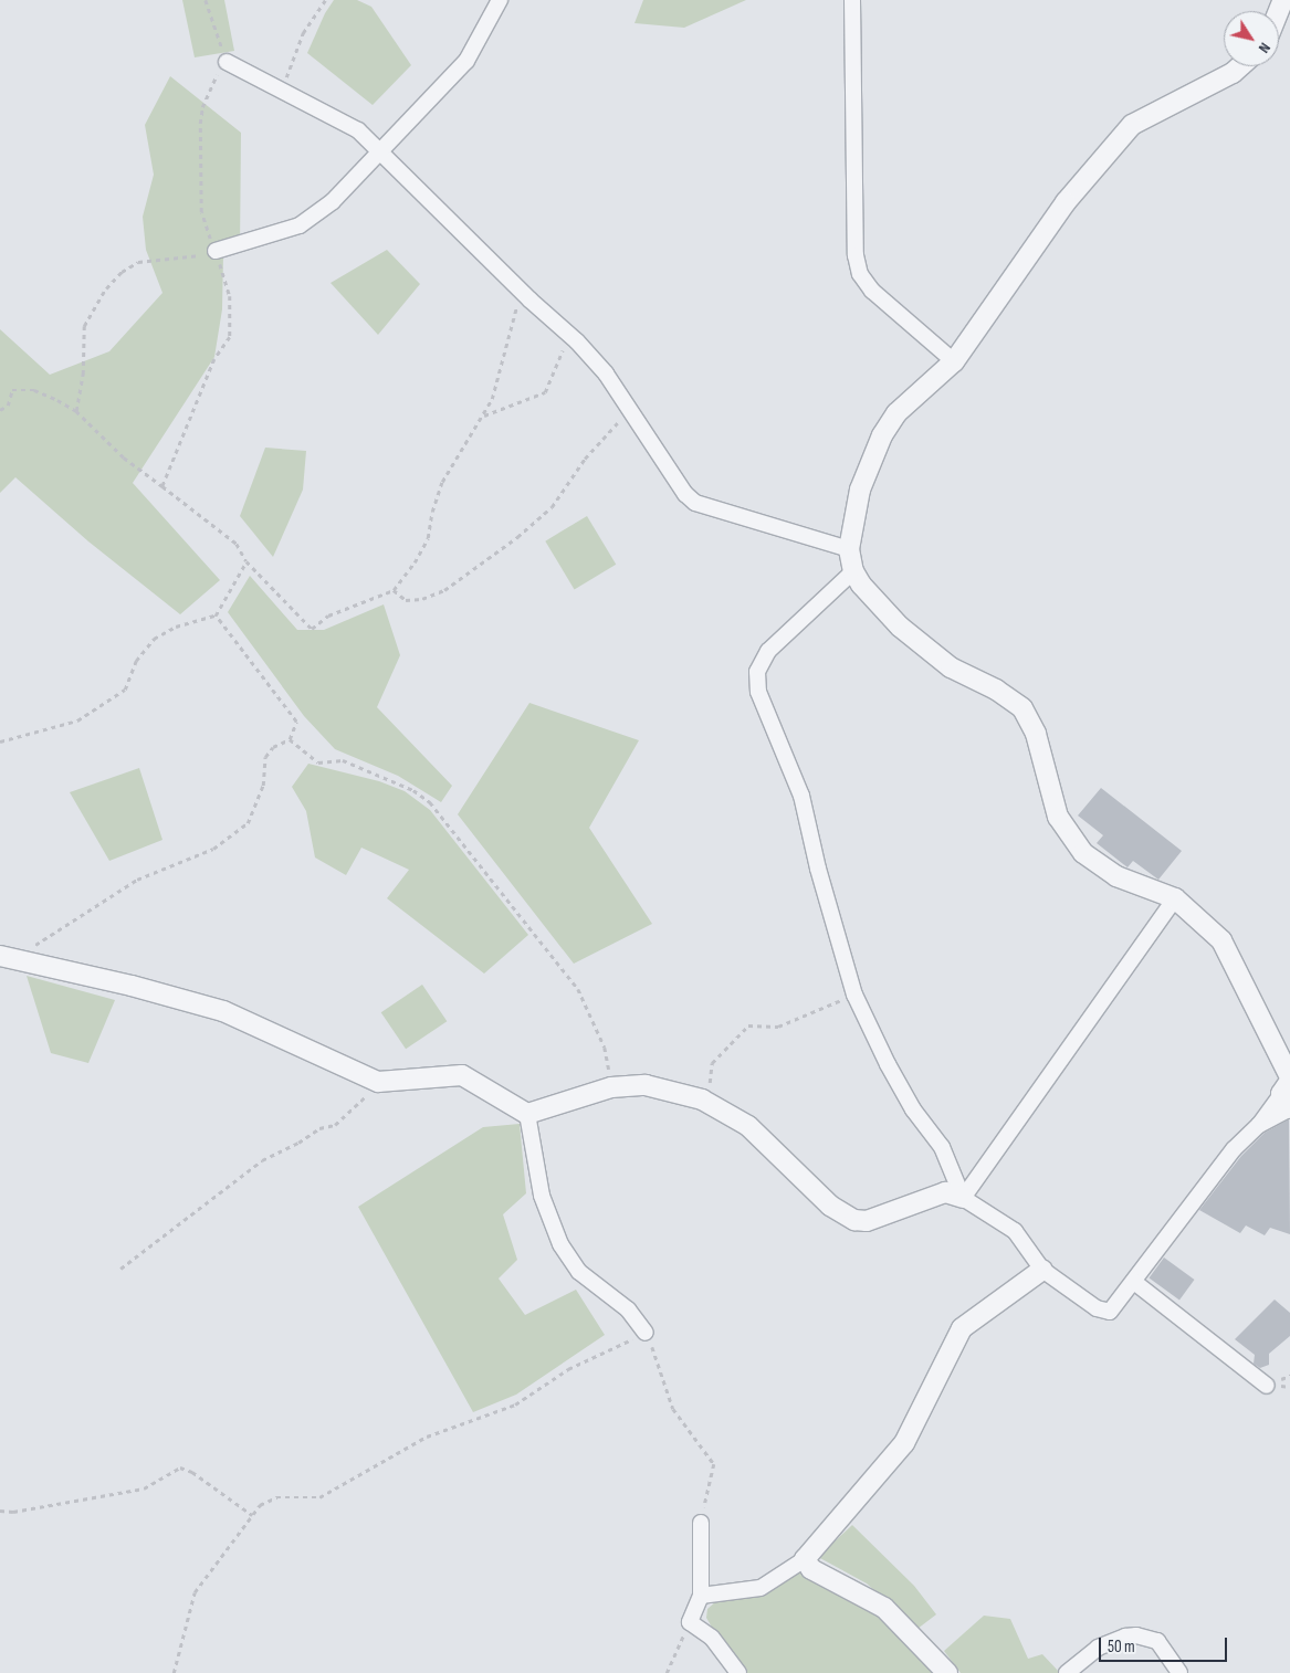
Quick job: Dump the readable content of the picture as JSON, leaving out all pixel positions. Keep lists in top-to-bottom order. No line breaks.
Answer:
{"scale_bar":"50 m","north":"bottom right"}
